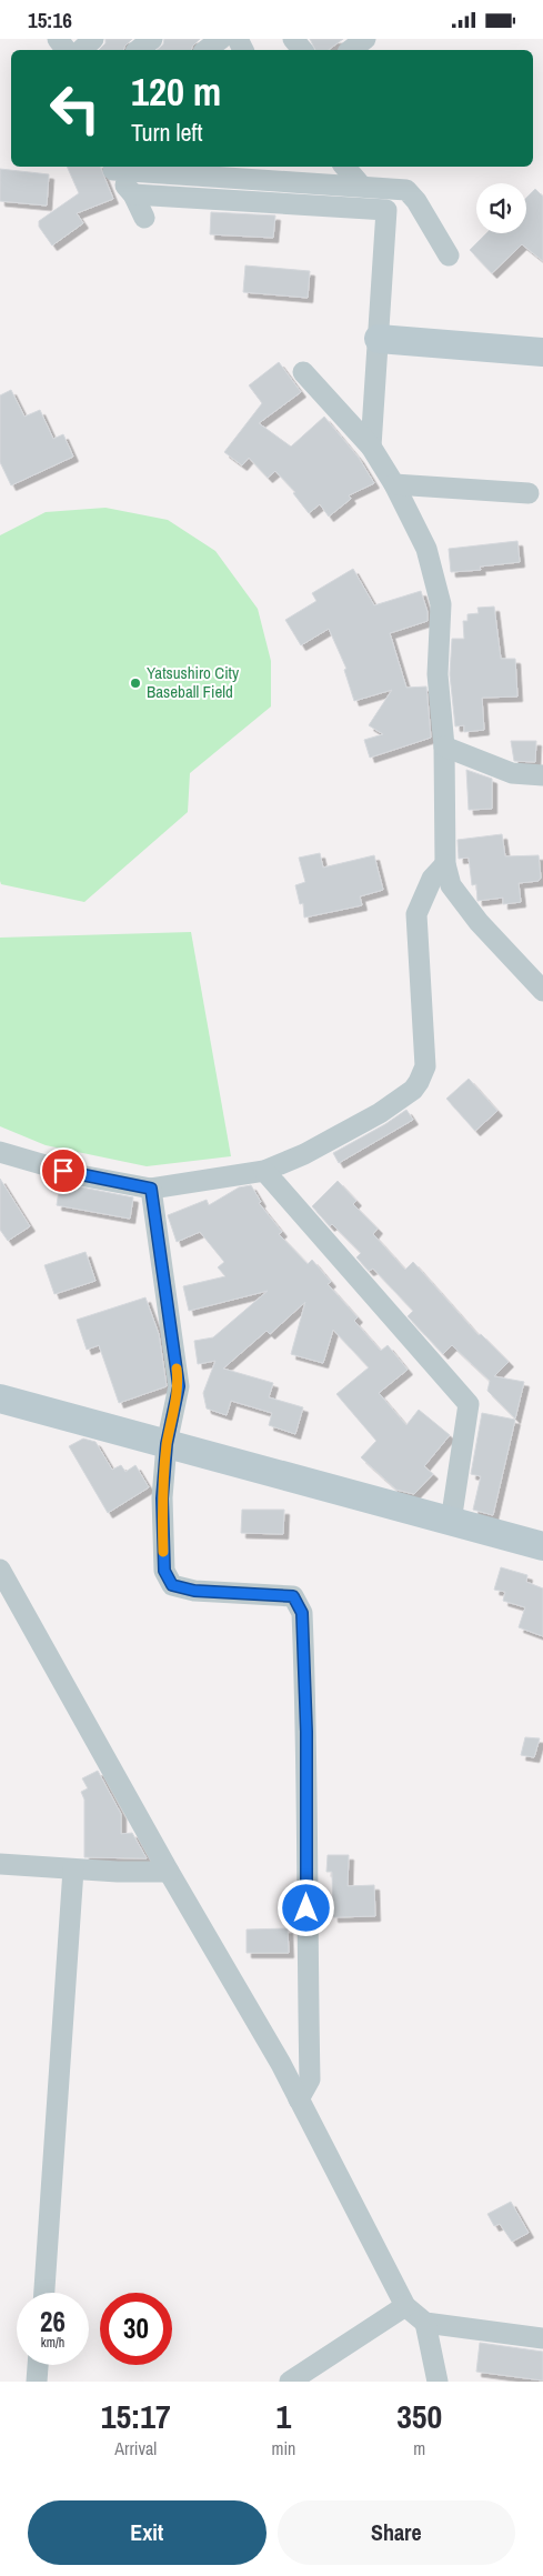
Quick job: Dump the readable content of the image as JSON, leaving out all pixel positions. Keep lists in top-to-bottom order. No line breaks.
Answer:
{"places":["Yatsushiro City Baseball Field"],"page":{"status":"15:16","turn":["120 m","Turn left"],"speed":"26 km/h","limit":"30","eta":["15:17","Arrival","1","min","350","m"],"buttons":["Exit","Share"]}}
